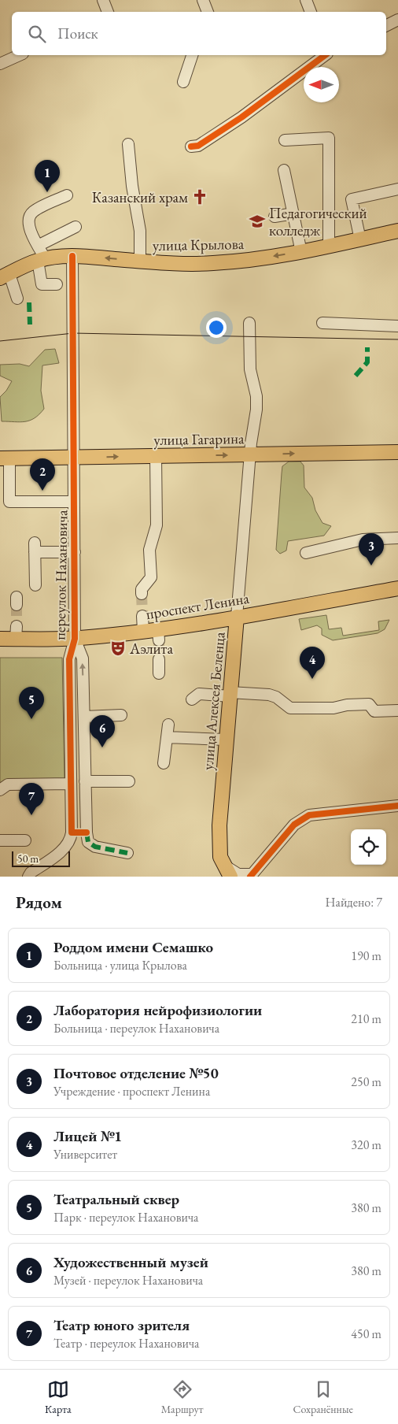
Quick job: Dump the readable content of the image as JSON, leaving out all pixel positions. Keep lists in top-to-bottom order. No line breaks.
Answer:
{"streets":{"main road":["улица Крылова","улица Гагарина","проспект Ленина","улица Алексея Беленца"],"street":["переулок Нахановича"]},"crossings":[["улица Крылова","переулок Нахановича"],["улица Гагарина","переулок Нахановича"],["улица Гагарина","улица Алексея Беленца"],["переулок Нахановича","проспект Ленина"],["проспект Ленина","улица Алексея Беленца"]],"one_way":["улица Крылова","улица Гагарина"],"places":{"church":["Казанский храм"],"school or university":["Педагогический колледж"],"theatre":["Аэлита"]},"scale_bar":"50 m","north":"left","page":{"search":"Поиск","pins":["1","2","3","4","5","6","7"],"scale":"50 m","heading":["Рядом","Найдено: 7"],"list":[{"mark":"1","name":"Роддом имени Семашко","note":"Больница · улица Крылова","value":"190 m"},{"mark":"2","name":"Лаборатория нейрофизиологии","note":"Больница · переулок Нахановича","value":"210 m"},{"mark":"3","name":"Почтовое отделение №50","note":"Учреждение · проспект Ленина","value":"250 m"},{"mark":"4","name":"Лицей №1","note":"Университет","value":"320 m"},{"mark":"5","name":"Театральный сквер","note":"Парк · переулок Нахановича","value":"380 m"},{"mark":"6","name":"Художественный музей","note":"Музей · переулок Нахановича","value":"380 m"},{"mark":"7","name":"Театр юного зрителя","note":"Театр · переулок Нахановича","value":"450 m"}],"nav":["Карта","Маршрут","Сохранённые"]}}
